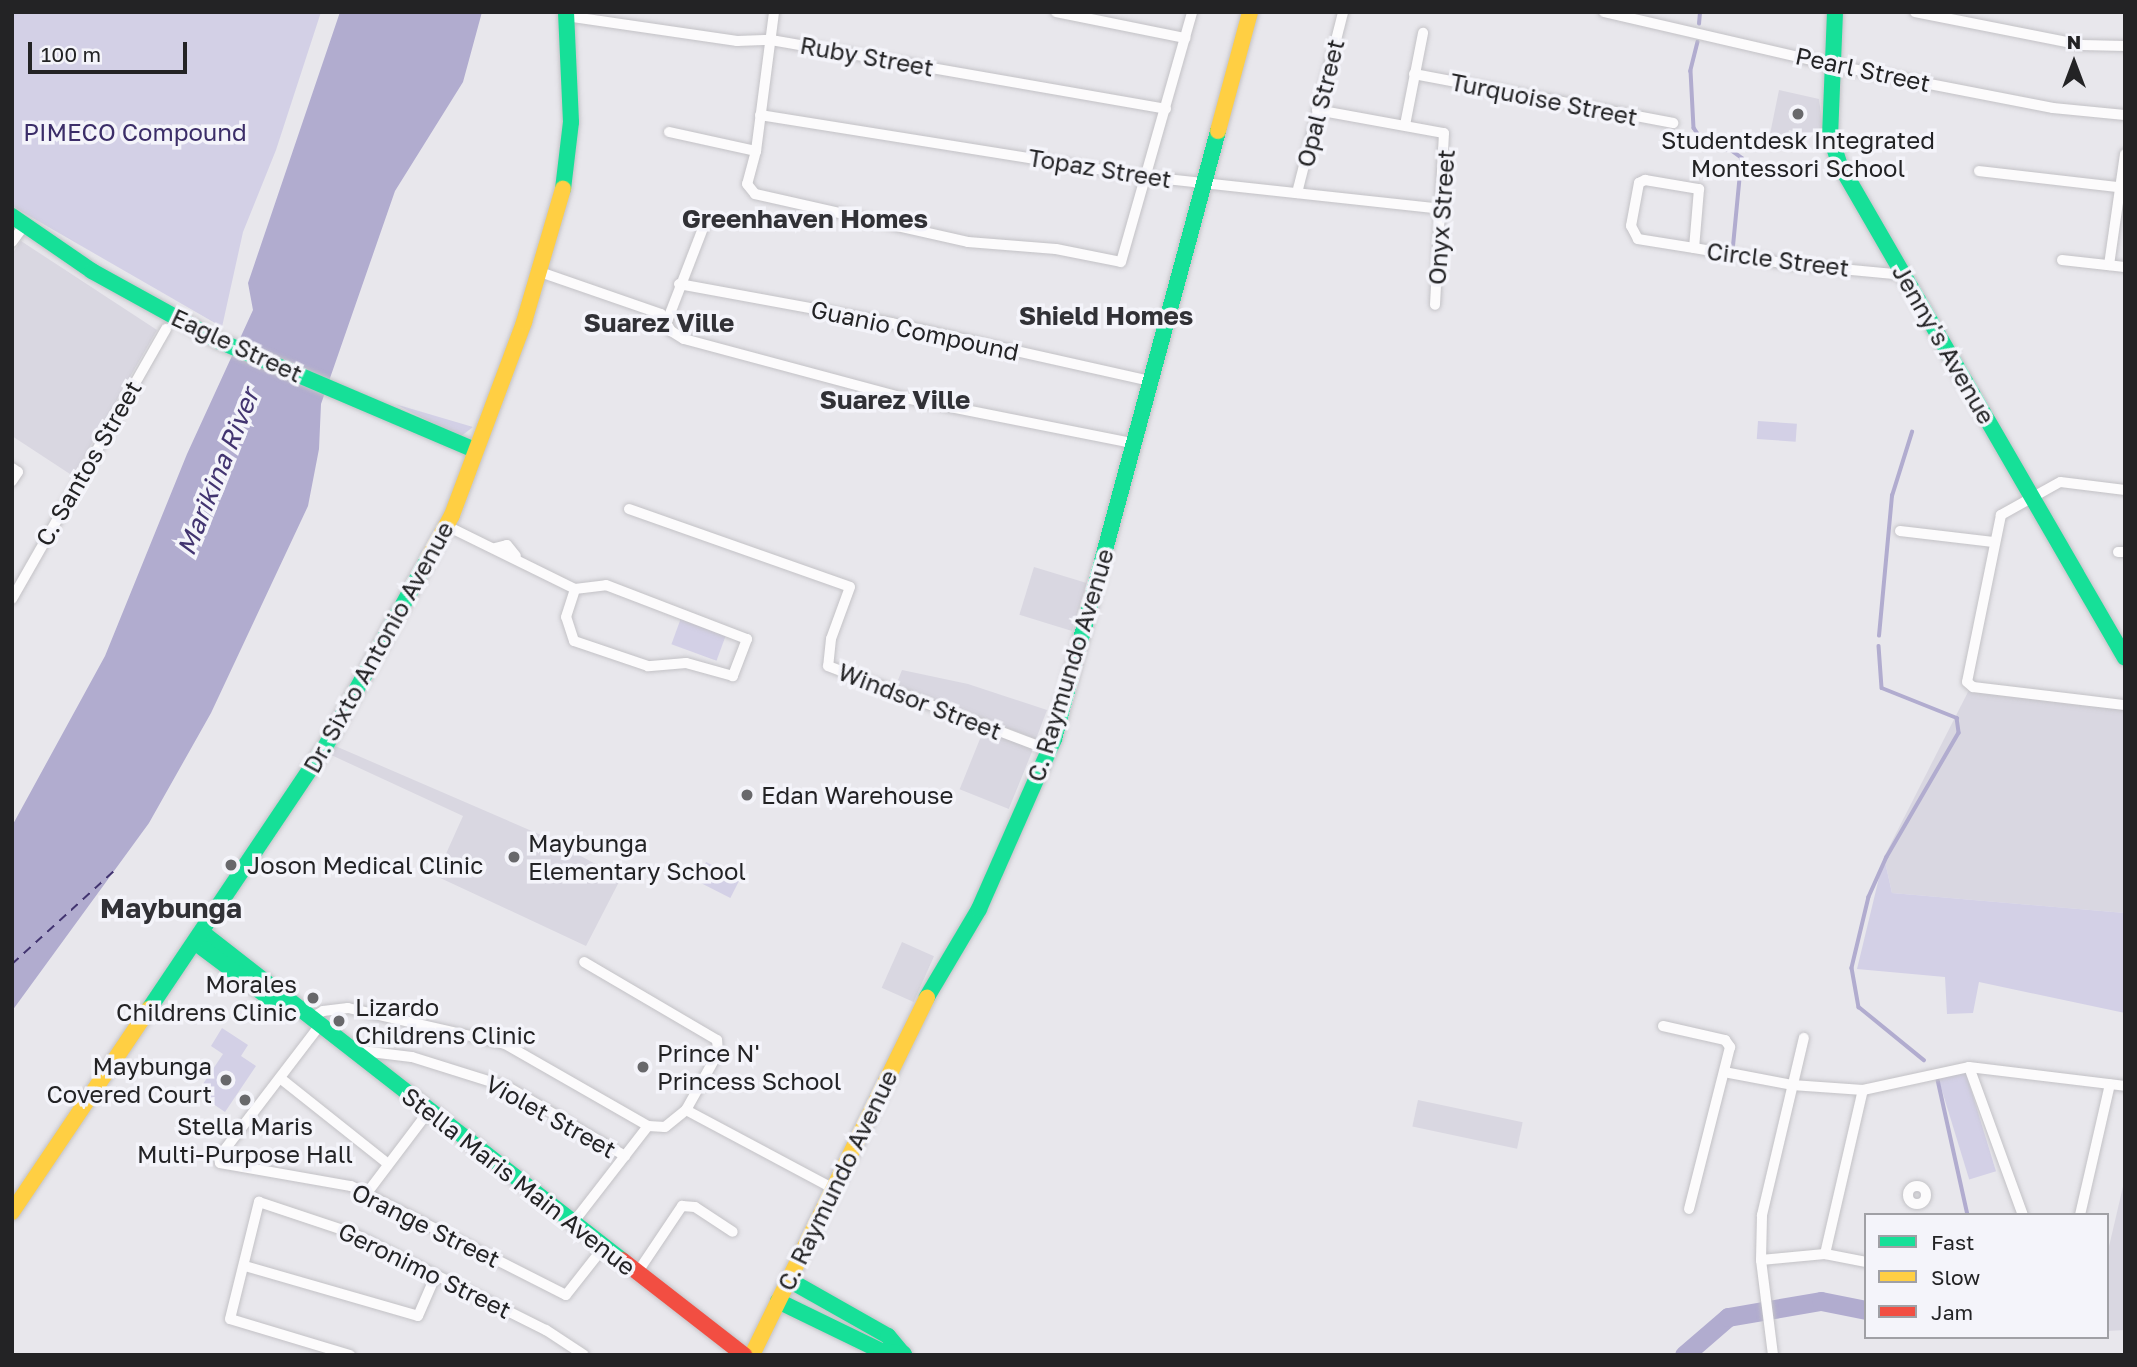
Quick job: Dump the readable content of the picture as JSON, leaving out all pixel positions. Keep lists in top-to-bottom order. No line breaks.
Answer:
{"streets":{"main road":["Jenny's Avenue","Eagle Street","Dr. Sixto Antonio Avenue","C. Raymundo Avenue","Stella Maris Main Avenue"],"street":["Ruby Street","Pearl Street","Turquoise Street","Opal Street","Topaz Street","Onyx Street","Circle Street","Guanio Compound","C. Santos Street","Windsor Street","Violet Street","Orange Street","Geronimo Street"]},"crossings":[["Ruby Street","Dr. Sixto Antonio Avenue"],["Pearl Street","Jenny's Avenue"],["Opal Street","Topaz Street"],["Opal Street","Onyx Street"],["Topaz Street","Onyx Street"],["Topaz Street","C. Raymundo Avenue"],["Circle Street","Jenny's Avenue"],["Guanio Compound","C. Raymundo Avenue"],["Eagle Street","Dr. Sixto Antonio Avenue"],["Dr. Sixto Antonio Avenue","Stella Maris Main Avenue"],["C. Raymundo Avenue","Windsor Street"],["Violet Street","Stella Maris Main Avenue"],["Stella Maris Main Avenue","Orange Street"]],"districts":["Greenhaven Homes","Shield Homes","Suarez Ville","Suarez Ville","Maybunga"],"water":["Marikina River"],"parks":["PIMECO Compound"],"places":["Studentdesk Integrated Montessori School","Edan Warehouse","Maybunga Elementary School","Joson Medical Clinic","Morales Childrens Clinic","Lizardo Childrens Clinic","Prince N' Princess School","Maybunga Covered Court","Stella Maris Multi-Purpose Hall"],"legend":["Fast","Slow","Jam"],"scale_bar":"100 m","north":"top"}
